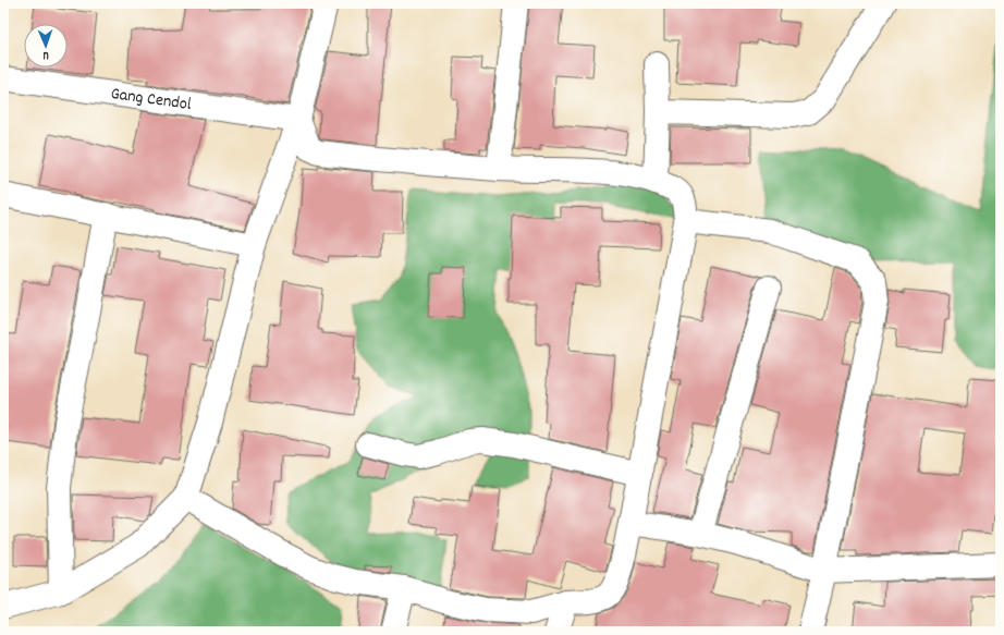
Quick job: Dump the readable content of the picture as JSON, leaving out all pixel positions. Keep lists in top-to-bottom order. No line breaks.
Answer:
{"streets":{"street":["Gang Cendol"]},"north":"bottom"}
